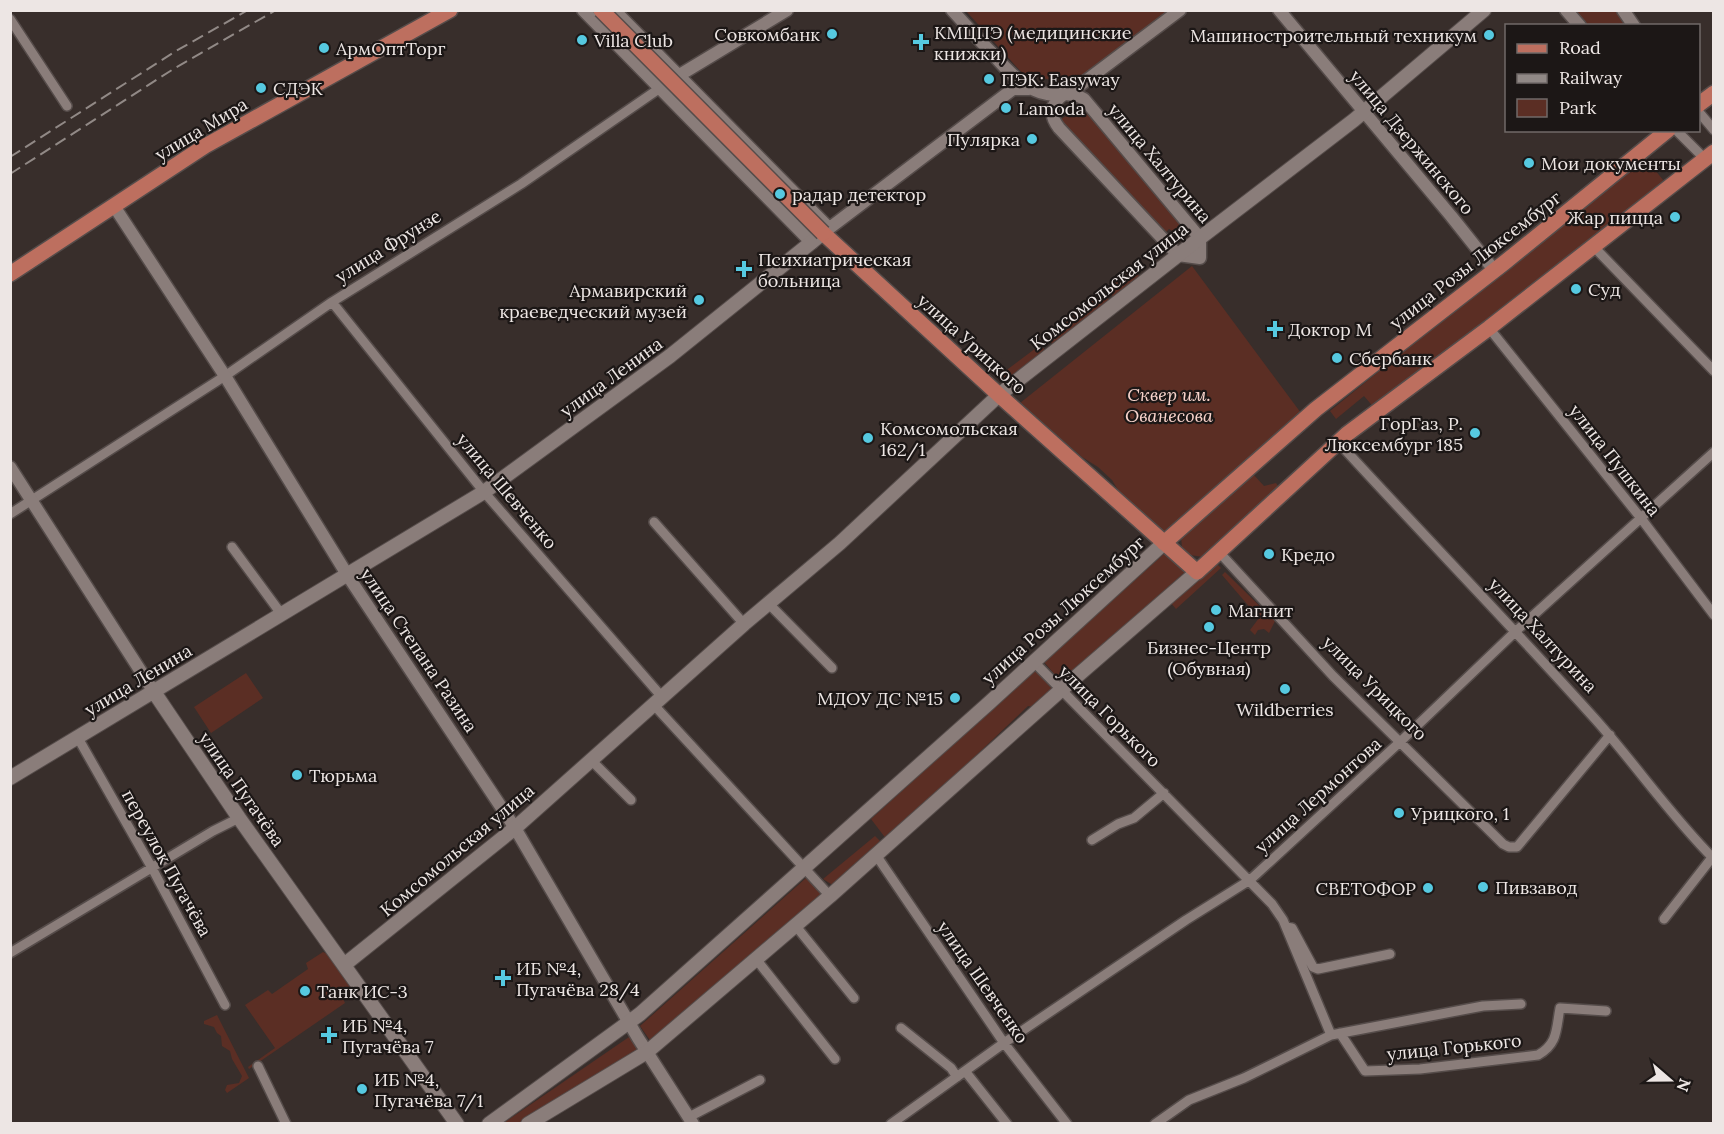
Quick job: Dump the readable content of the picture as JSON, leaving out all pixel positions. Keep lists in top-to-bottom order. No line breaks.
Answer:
{"streets":{"main road":["улица Мира","улица Розы Люксембург","Комсомольская улица","улица Урицкого","улица Ленина","улица Пугачёва"],"street":["улица Дзержинского","улица Халтурина","улица Фрунзе","улица Пушкина","улица Шевченко","улица Степана Разина","улица Горького","улица Лермонтова","переулок Пугачёва"]},"crossings":[["улица Мира","улица Степана Разина"],["улица Дзержинского","улица Розы Люксембург"],["улица Дзержинского","Комсомольская улица"],["улица Халтурина","Комсомольская улица"],["улица Халтурина","улица Урицкого"],["улица Халтурина","улица Ленина"],["улица Халтурина","улица Лермонтова"],["улица Фрунзе","улица Урицкого"],["улица Фрунзе","улица Шевченко"],["улица Фрунзе","улица Степана Разина"],["улица Фрунзе","улица Пугачёва"],["улица Розы Люксембург","улица Урицкого"],["улица Розы Люксембург","улица Шевченко"],["улица Розы Люксембург","улица Степана Разина"],["улица Розы Люксембург","улица Горького"],["Комсомольская улица","улица Урицкого"],["Комсомольская улица","улица Шевченко"],["Комсомольская улица","улица Степана Разина"],["Комсомольская улица","улица Пугачёва"],["улица Урицкого","улица Ленина"],["улица Урицкого","улица Лермонтова"],["улица Ленина","улица Шевченко"],["улица Ленина","улица Степана Разина"],["улица Ленина","улица Пугачёва"],["улица Ленина","переулок Пугачёва"],["улица Пушкина","улица Лермонтова"],["улица Шевченко","улица Лермонтова"],["улица Горького","улица Лермонтова"]],"parks":["Сквер им. Ованесова"],"places":{"other":["Совкомбанк","Машиностроительный техникум","Villa Club","АрмОптТорг","ПЭК: Easyway","СДЭК","Lamoda","Пулярка","Мои документы","радар детектор","Жар пицца","Суд","Армавирский краеведческий музей","Сбербанк","ГорГаз, Р. Люксембург 185","Комсомольская 162/1","Кредо","Магнит","Бизнес-Центр (Обувная)","Wildberries","МДОУ ДС №15","Тюрьма","Урицкого, 1","Пивзавод","СВЕТОФОР","Танк ИС-3","ИБ №4, Пугачёва 7/1"],"health":["КМЦПЭ (медицинские книжки)","Психиатрическая больница","Доктор М","ИБ №4, Пугачёва 28/4","ИБ №4, Пугачёва 7"]},"legend":["Road","Railway","Park"],"north":"right"}
